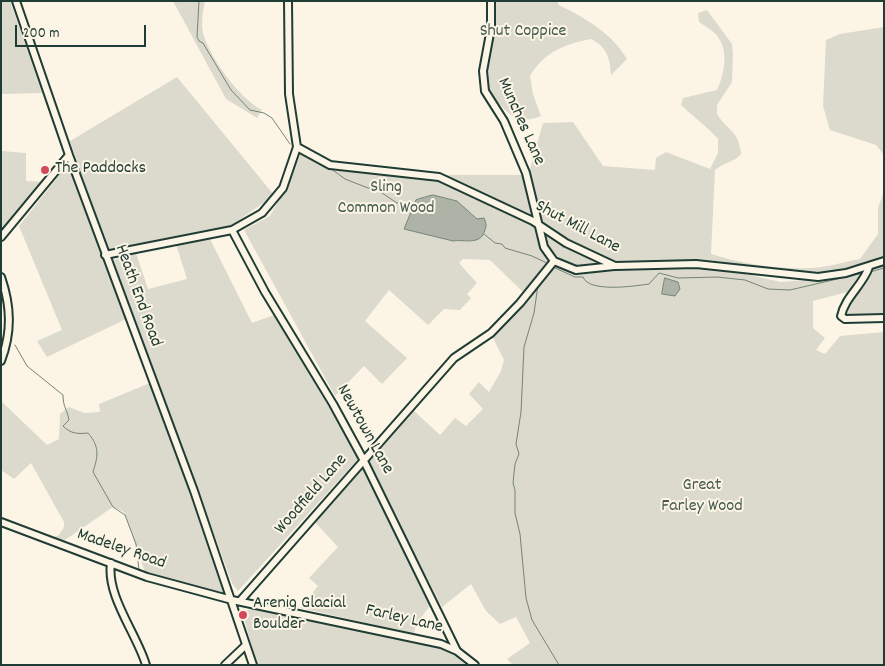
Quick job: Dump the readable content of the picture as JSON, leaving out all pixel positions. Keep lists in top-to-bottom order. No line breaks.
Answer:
{"streets":{"street":["Munches Lane","Shut Mill Lane","Heath End Road","Newtown Lane","Woodfield Lane","Madeley Road","Farley Lane"]},"crossings":[["Munches Lane","Shut Mill Lane"],["Heath End Road","Madeley Road"],["Heath End Road","Farley Lane"],["Newtown Lane","Woodfield Lane"],["Newtown Lane","Farley Lane"],["Woodfield Lane","Farley Lane"],["Madeley Road","Farley Lane"]],"parks":["Shut Coppice","Sling Common Wood","Great Farley Wood"],"places":["The Paddocks","Arenig Glacial Boulder"],"scale_bar":"200 m"}
